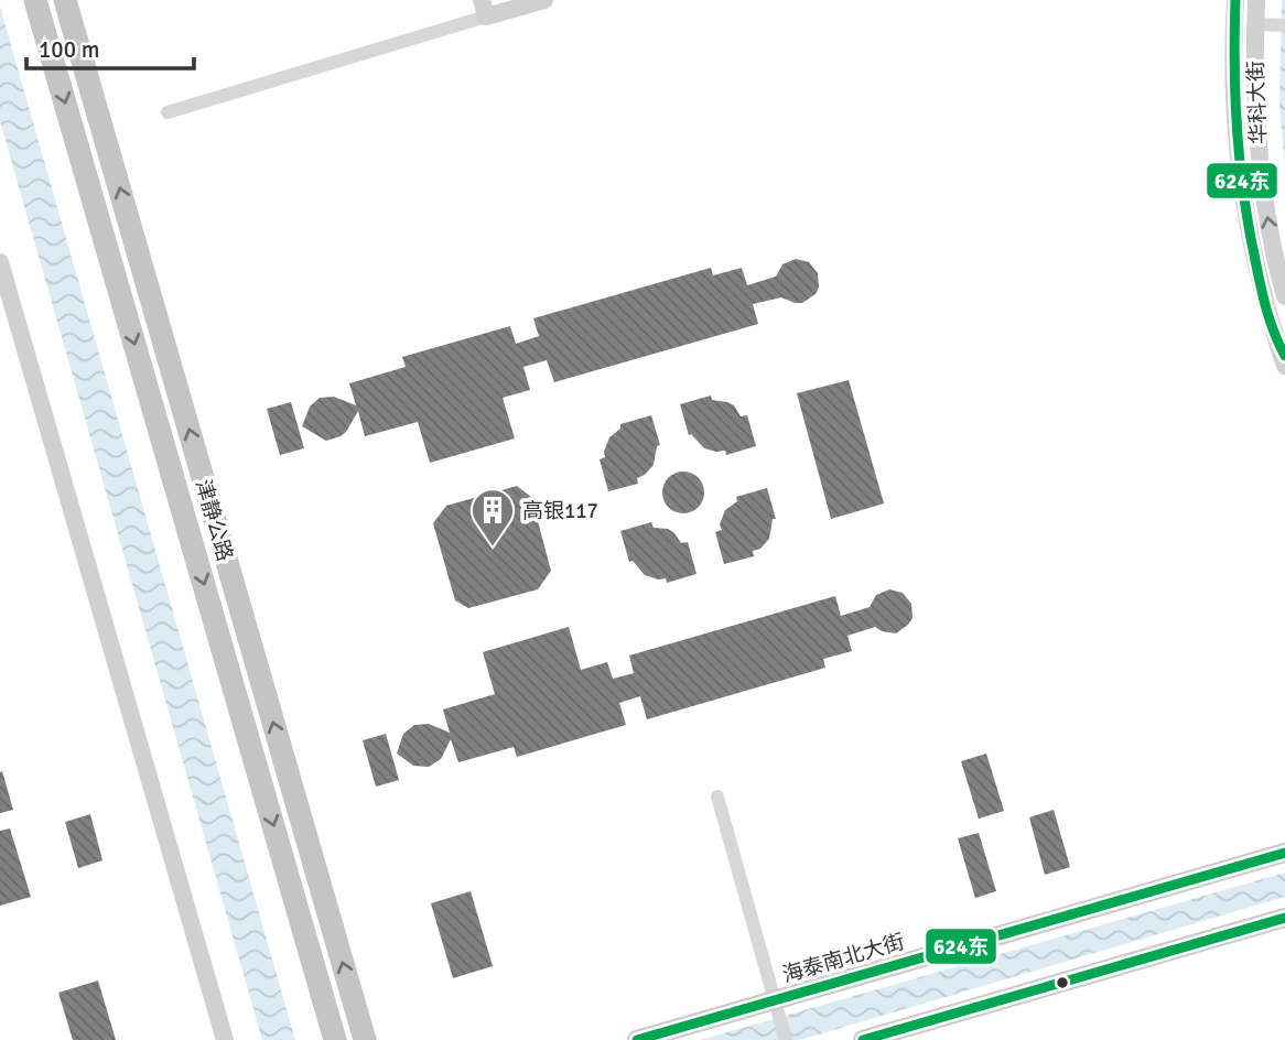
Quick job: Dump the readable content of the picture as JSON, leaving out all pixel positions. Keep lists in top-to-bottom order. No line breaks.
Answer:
{"streets":{"highway":["津静公路"],"main road":["华科大街","海泰南北大街"]},"places":{"building":["高银117"]},"lines":["transit line 624东"],"scale_bar":"100 m"}
